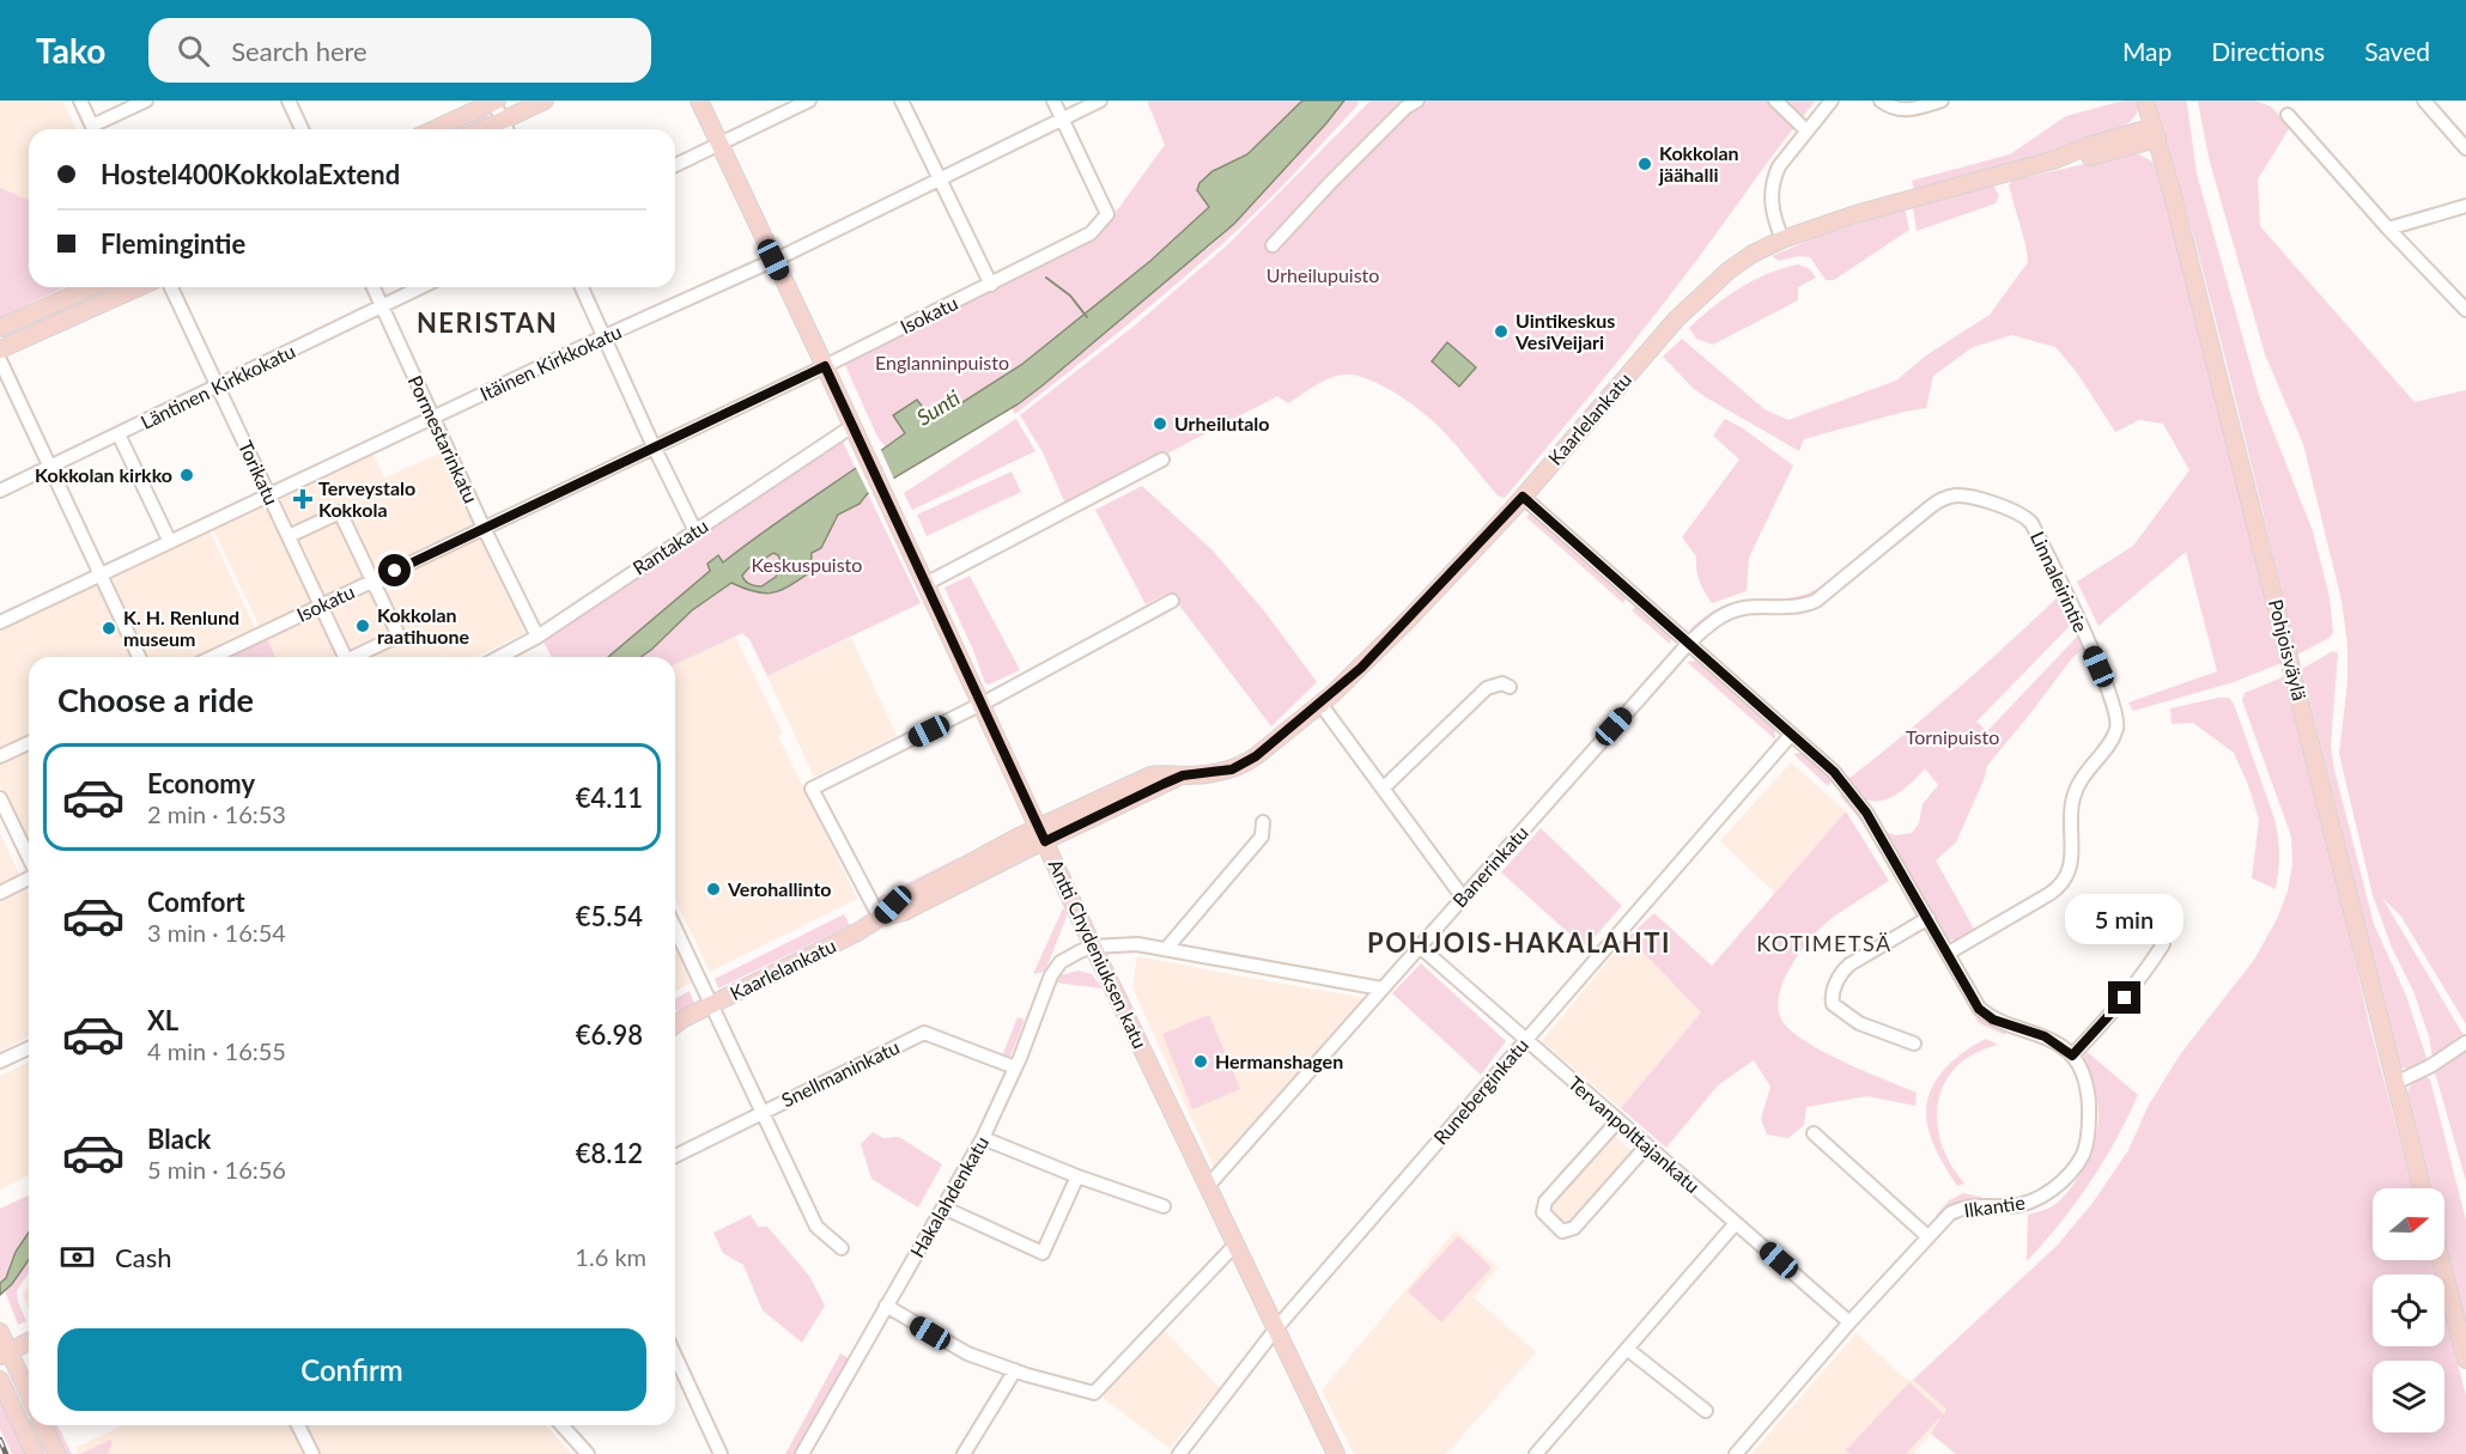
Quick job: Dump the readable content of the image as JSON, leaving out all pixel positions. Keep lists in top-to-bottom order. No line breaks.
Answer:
{"streets":{"main road":["Kaarlelankatu","Pohjoisväylä","Antti Chydeniuksen katu"],"street":["Isokatu","Itäinen Kirkkokatu","Läntinen Kirkkokatu","Pormestarinkatu","Torikatu","Rantakatu","Linnaleirintie","Banerinkatu","Snellmaninkatu","Runeberginkatu","Tervanpolttajankatu","Hakalahdenkatu","Ilkantie"]},"crossings":[["Isokatu","Itäinen Kirkkokatu"],["Isokatu","Pormestarinkatu"],["Isokatu","Torikatu"],["Isokatu","Antti Chydeniuksen katu"],["Itäinen Kirkkokatu","Pormestarinkatu"],["Itäinen Kirkkokatu","Torikatu"],["Itäinen Kirkkokatu","Antti Chydeniuksen katu"],["Läntinen Kirkkokatu","Pormestarinkatu"],["Läntinen Kirkkokatu","Torikatu"],["Kaarlelankatu","Pohjoisväylä"],["Kaarlelankatu","Antti Chydeniuksen katu"],["Pormestarinkatu","Rantakatu"],["Rantakatu","Antti Chydeniuksen katu"],["Linnaleirintie","Banerinkatu"],["Banerinkatu","Antti Chydeniuksen katu"],["Banerinkatu","Tervanpolttajankatu"],["Antti Chydeniuksen katu","Runeberginkatu"],["Antti Chydeniuksen katu","Hakalahdenkatu"],["Snellmaninkatu","Hakalahdenkatu"],["Runeberginkatu","Tervanpolttajankatu"],["Tervanpolttajankatu","Ilkantie"]],"districts":["NERISTAN","POHJOIS-HAKALAHTI","KOTIMETSÄ"],"water":["Sunti"],"parks":["Urheilupuisto","Englanninpuisto","Keskuspuisto","Tornipuisto"],"places":{"other":["Kokkolan jäähalli","Uintikeskus VesiVeijari","Urheilutalo","Kokkolan kirkko","Kokkolan raatihuone","K. H. Renlund museum","Verohallinto","Hermanshagen"],"health":["Terveystalo Kokkola"]},"north":"right","page":{"header":"Tako","search":"Search here","nav":["Map","Directions","Saved"],"banner":["Hostel400KokkolaExtend","Flemingintie"],"heading":"Choose a ride","list":[{"name":"Economy","note":"2 min · 16:53","value":"€4.11"},{"name":"Comfort","note":"3 min · 16:54","value":"€5.54"},{"name":"XL","note":"4 min · 16:55","value":"€6.98"},{"name":"Black","note":"5 min · 16:56","value":"€8.12"}],"bubble":"5 min","pay":["Cash","1.6 km"],"buttons":"Confirm"}}
